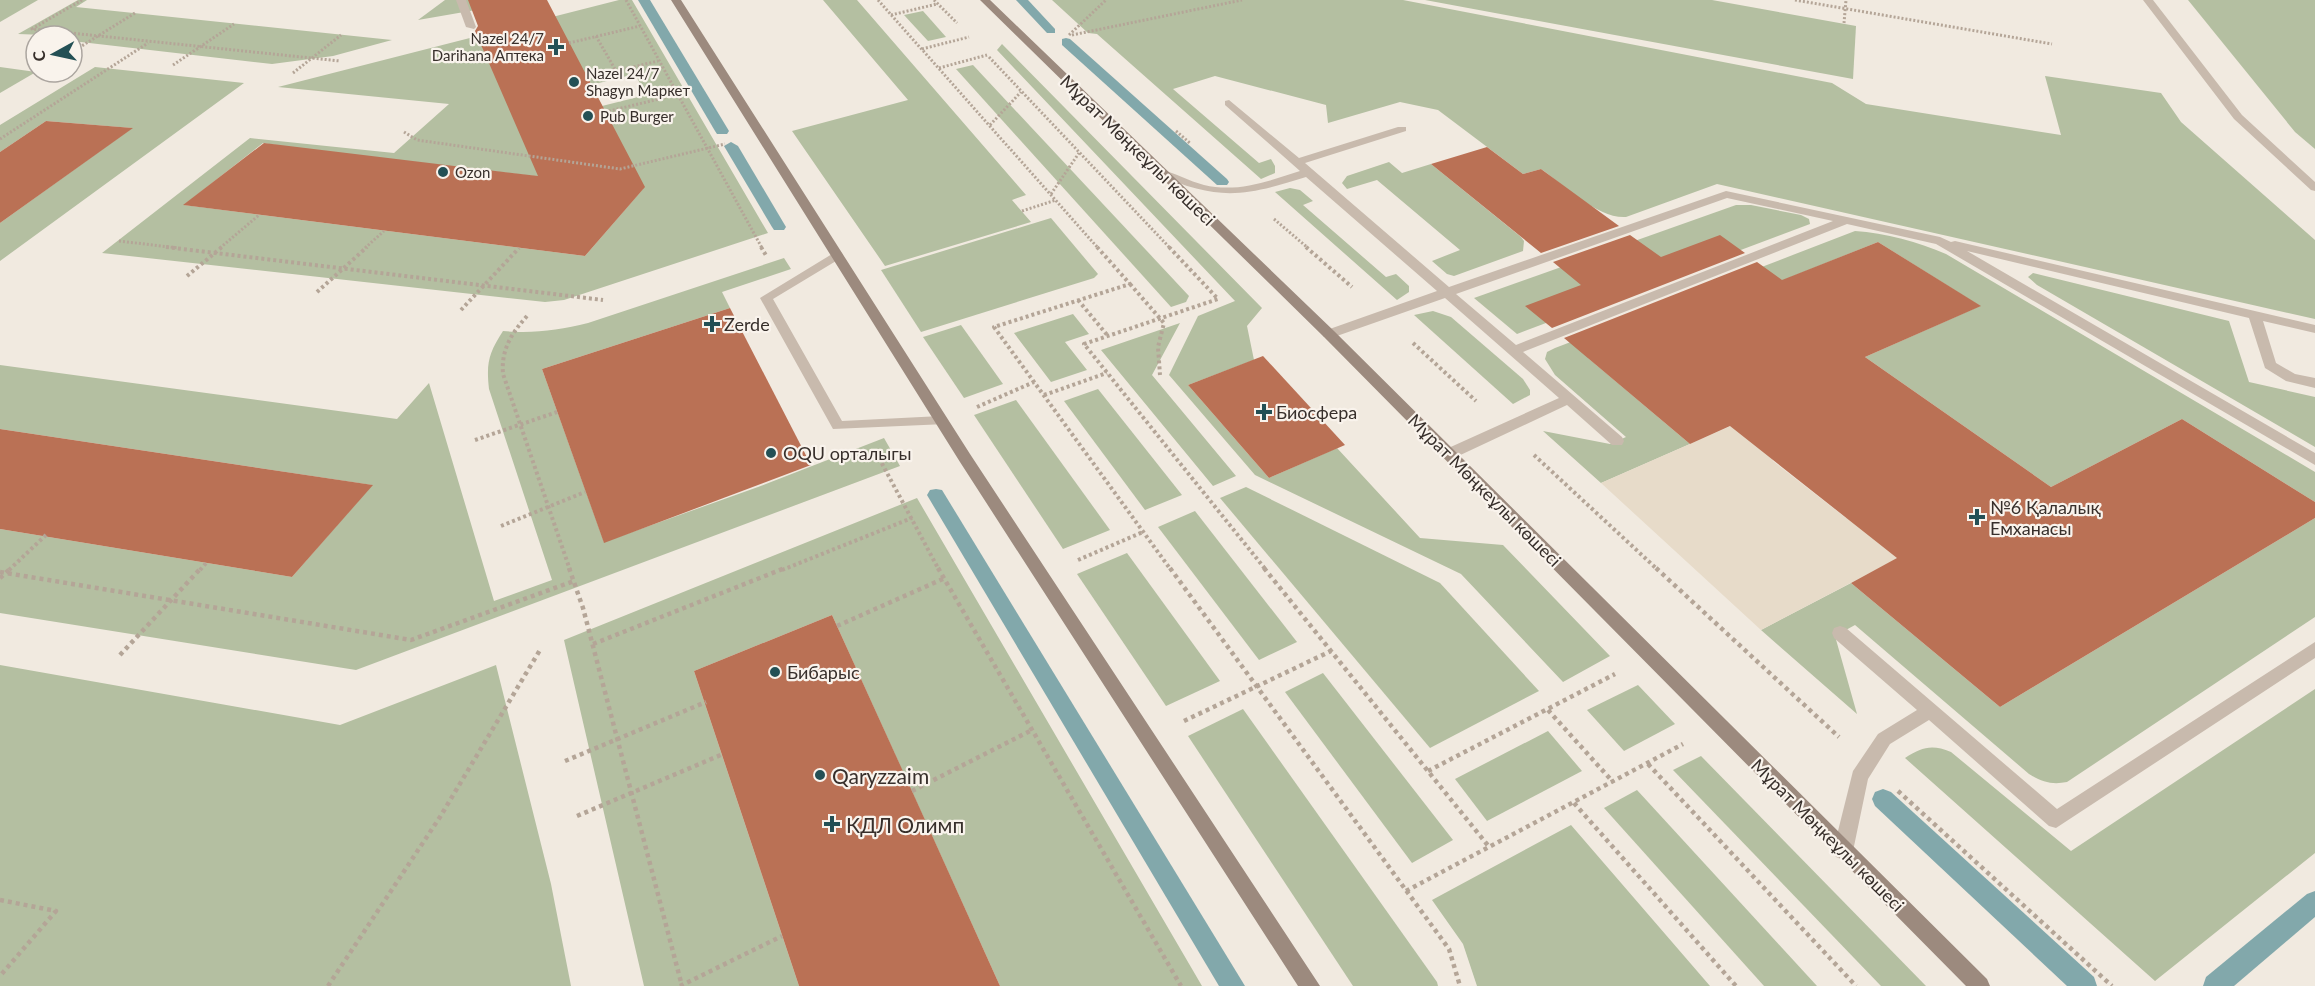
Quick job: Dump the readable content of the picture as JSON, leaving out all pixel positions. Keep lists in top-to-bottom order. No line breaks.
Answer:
{"streets":{"main road":["Мұрат Мөңкеұлы көшесі"]},"places":{"health":["Nazel 24/7 Darihana Аптека","Zerde","Биосфера","№6 Қалалық Емханасы","КДЛ Олимп"],"other":["Nazel 24/7 Shagyn Маркет","Pub Burger","Ozon","OQU орталыгы","Бибарыс","Qaryzzaim"]},"north":"left"}
